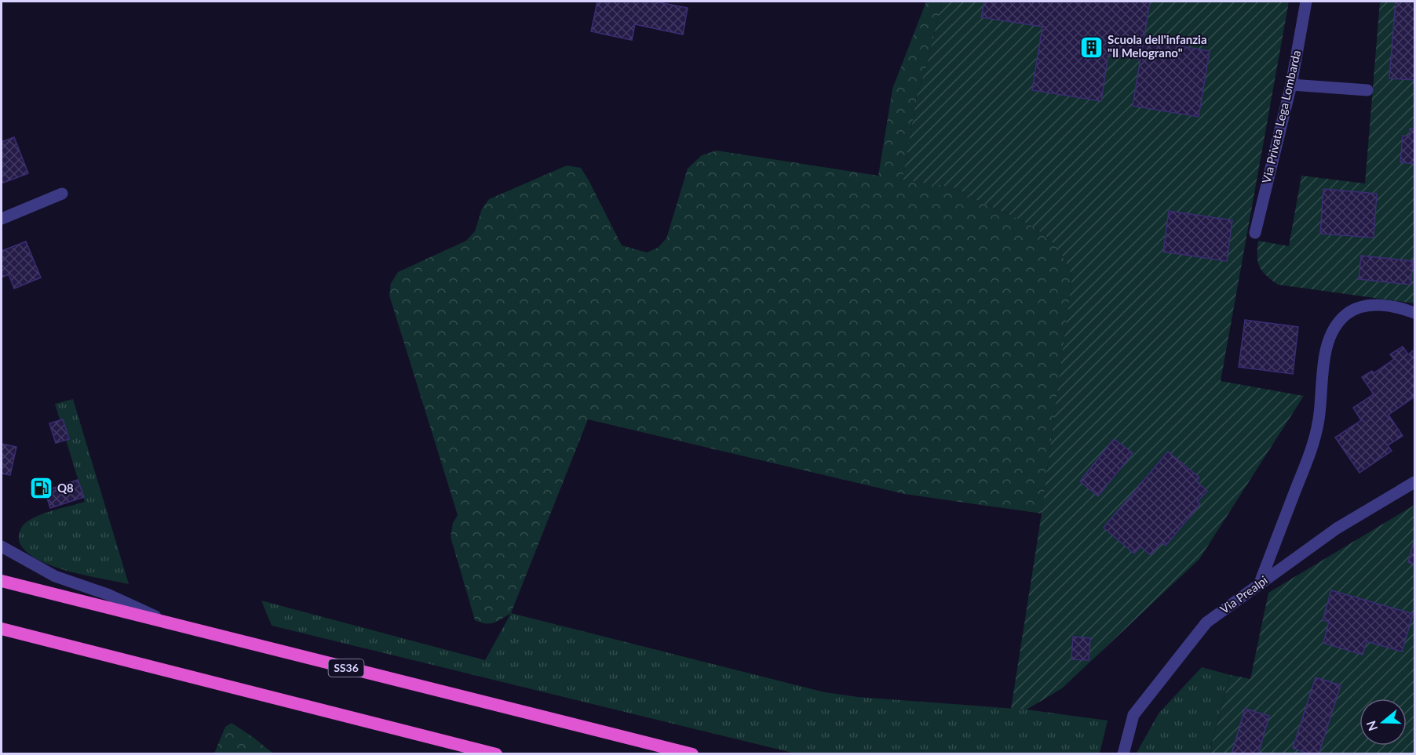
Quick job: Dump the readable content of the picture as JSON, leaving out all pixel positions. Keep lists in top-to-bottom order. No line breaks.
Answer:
{"streets":{"highway":["SS36"],"street":["Via Privata Lega Lombarda","Via Prealpi"]},"places":{"building":["Scuola dell'infanzia \"Il Melograno\""],"fuel station":["Q8"]},"north":"left"}
